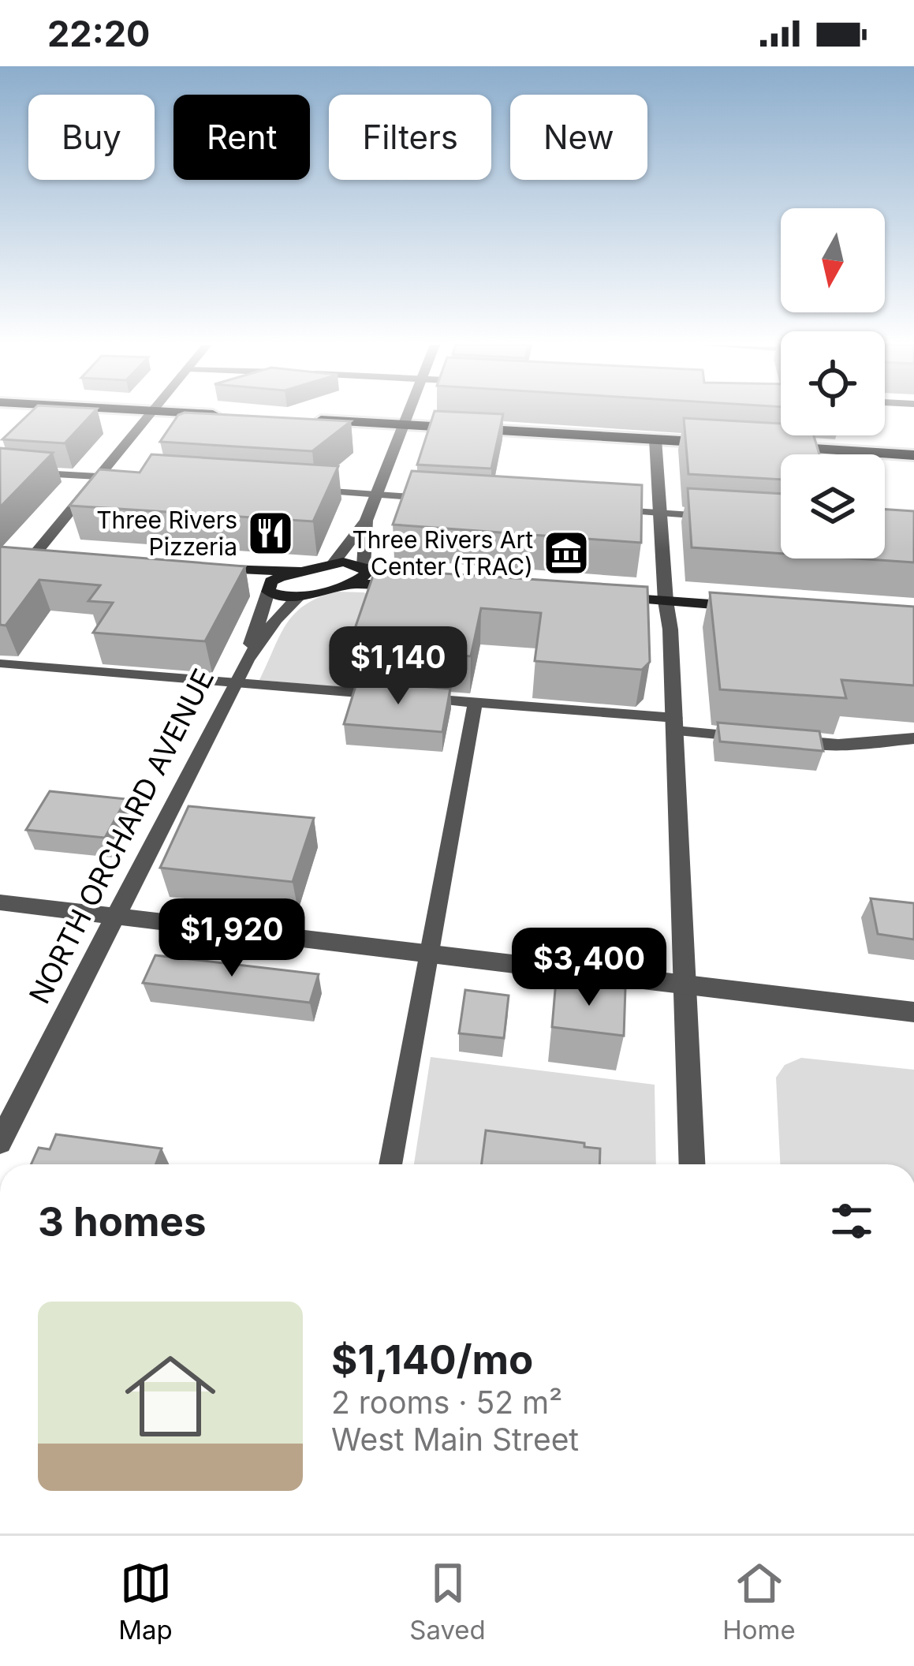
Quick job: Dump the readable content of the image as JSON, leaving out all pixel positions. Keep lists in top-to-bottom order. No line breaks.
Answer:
{"streets":{"street":["NORTH ORCHARD AVENUE"]},"places":{"restaurant":["Three Rivers Pizzeria"],"museum":["Three Rivers Art Center (TRAC)"]},"north":"bottom","page":{"status":"22:20","chip":["Buy","Rent","Filters","New"],"price":["$1,140","$1,920","$3,400"],"heading":"3 homes","list":[{"name":"$1,140/mo","note":"2 rooms · 52 m² · West Main Street"}],"tabs":["Map","Saved","Home"]}}
